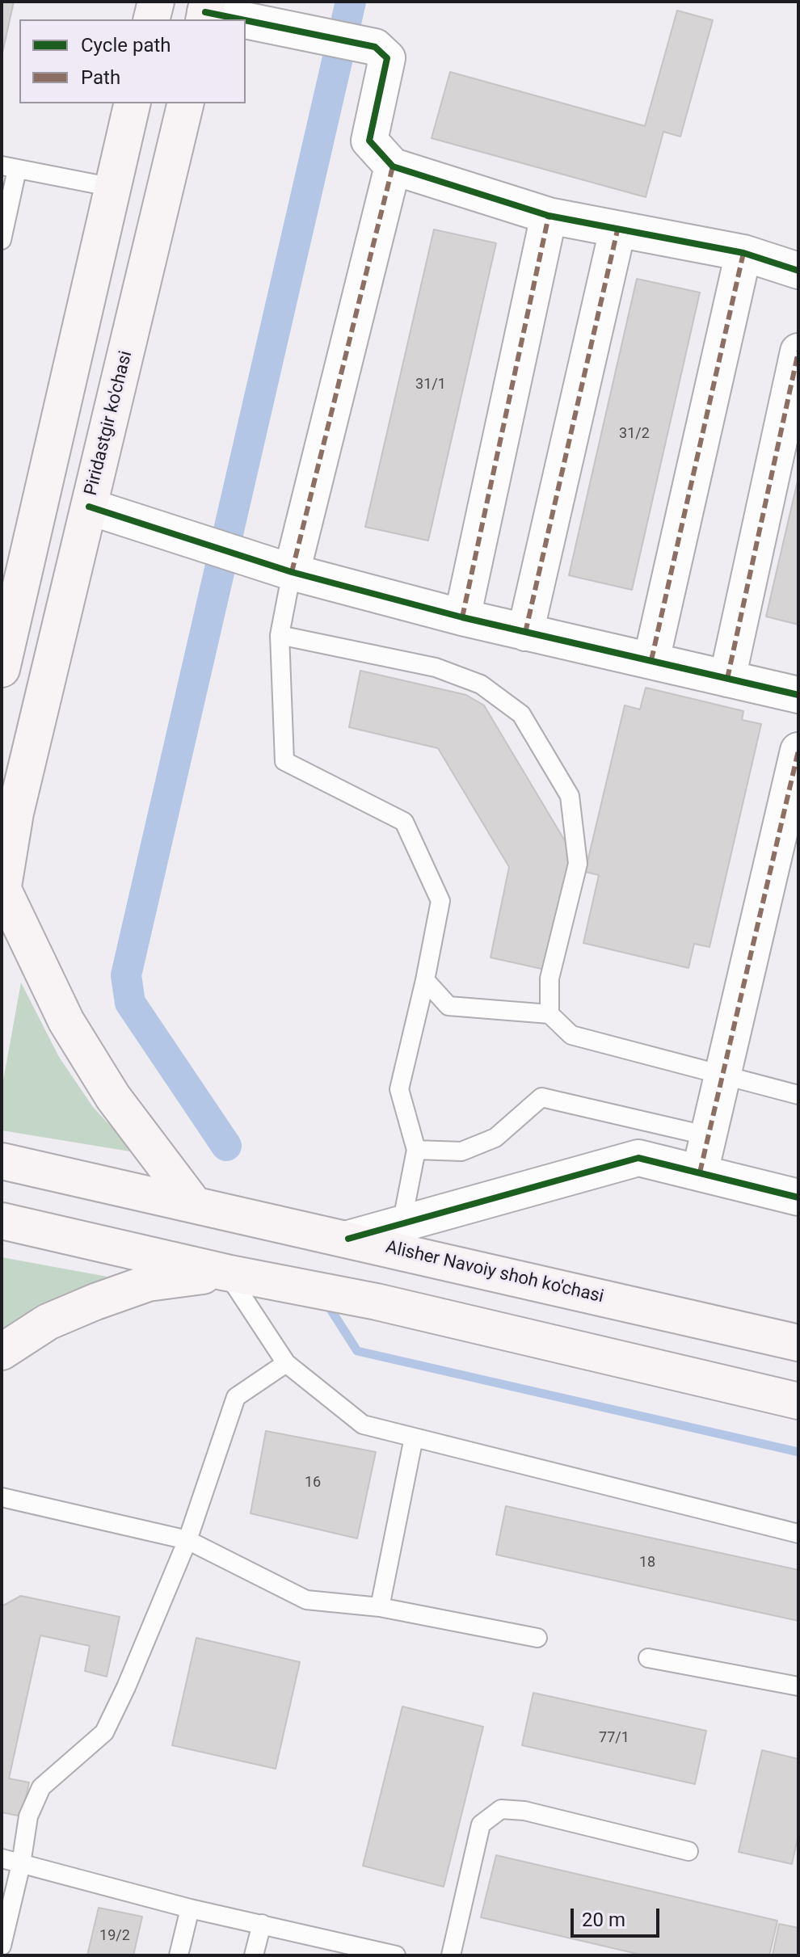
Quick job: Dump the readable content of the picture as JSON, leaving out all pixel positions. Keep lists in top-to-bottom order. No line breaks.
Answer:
{"streets":{"main road":["Piridastgir ko'chasi","Alisher Navoiy shoh ko'chasi"]},"house_numbers":["31/1","31/2","16","18","77/1","19/2"],"legend":["Cycle path","Path"],"scale_bar":"20 m"}
